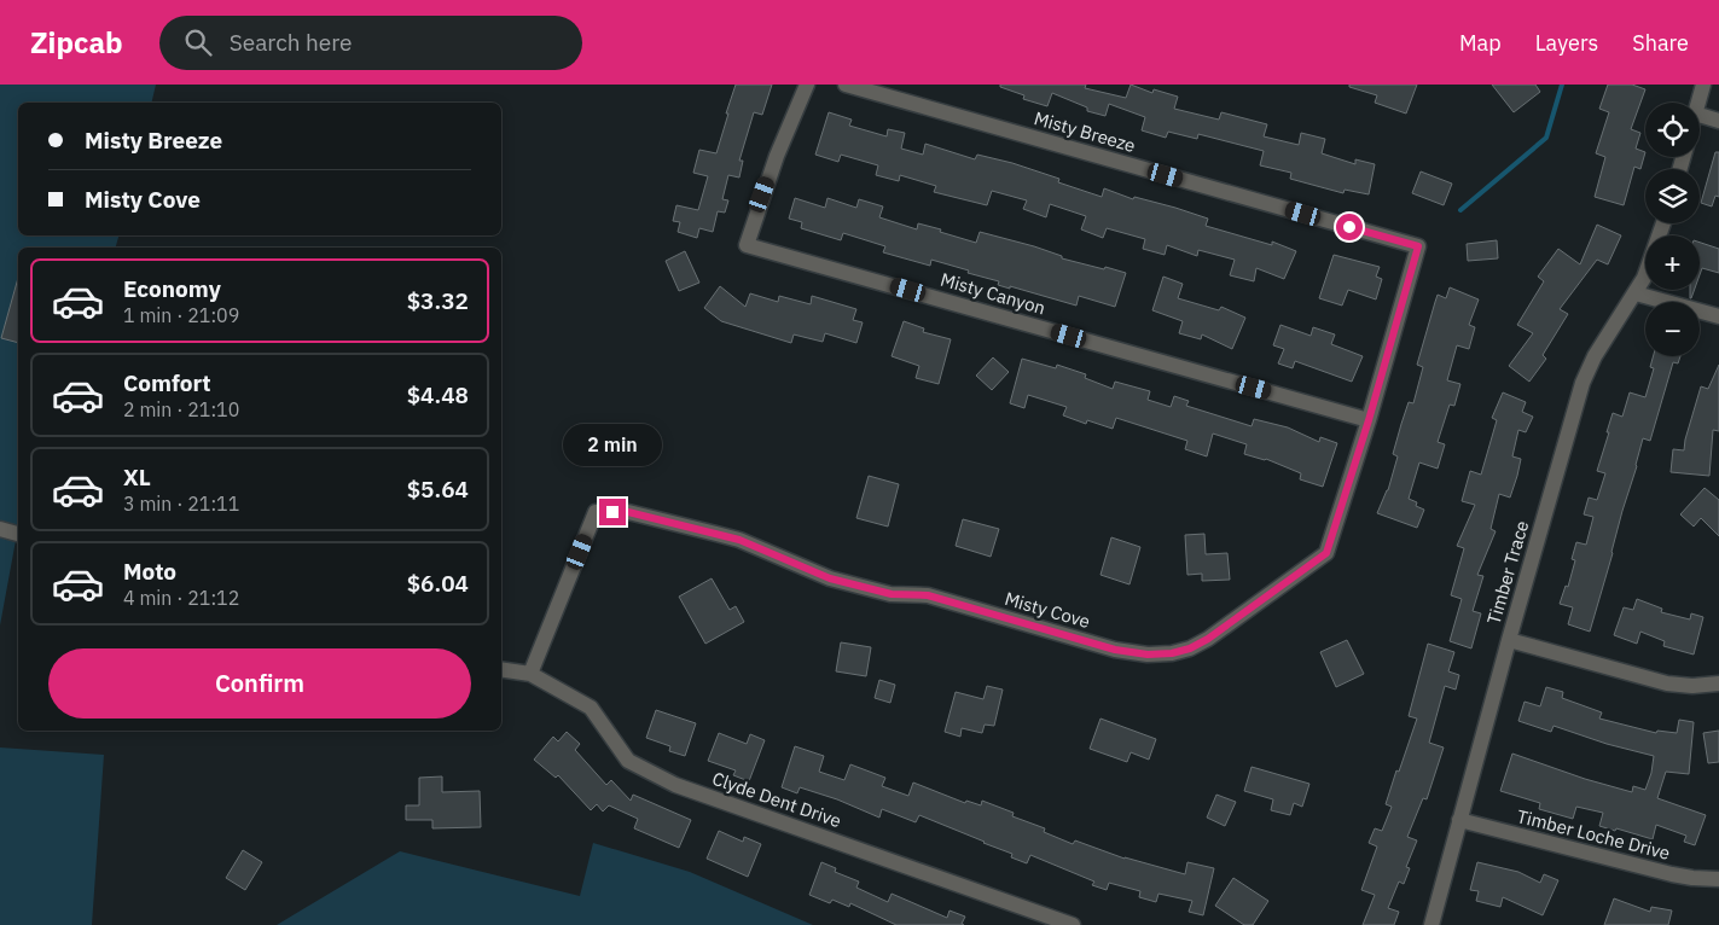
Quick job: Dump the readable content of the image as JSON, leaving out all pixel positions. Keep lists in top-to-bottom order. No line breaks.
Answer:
{"streets":{"street":["Misty Breeze","Misty Canyon","Timber Trace","Misty Cove","Clyde Dent Drive","Timber Loche Drive"]},"crossings":[["Misty Breeze","Misty Cove"],["Misty Canyon","Misty Cove"],["Timber Trace","Timber Loche Drive"],["Misty Cove","Clyde Dent Drive"]],"page":{"header":"Zipcab","search":"Search here","nav":["Map","Layers","Share"],"map_buttons":["+","−"],"banner":["Misty Breeze","Misty Cove"],"list":[{"name":"Economy","note":"1 min · 21:09","value":"$3.32"},{"name":"Comfort","note":"2 min · 21:10","value":"$4.48"},{"name":"XL","note":"3 min · 21:11","value":"$5.64"},{"name":"Moto","note":"4 min · 21:12","value":"$6.04"}],"bubble":"2 min","buttons":"Confirm"}}
